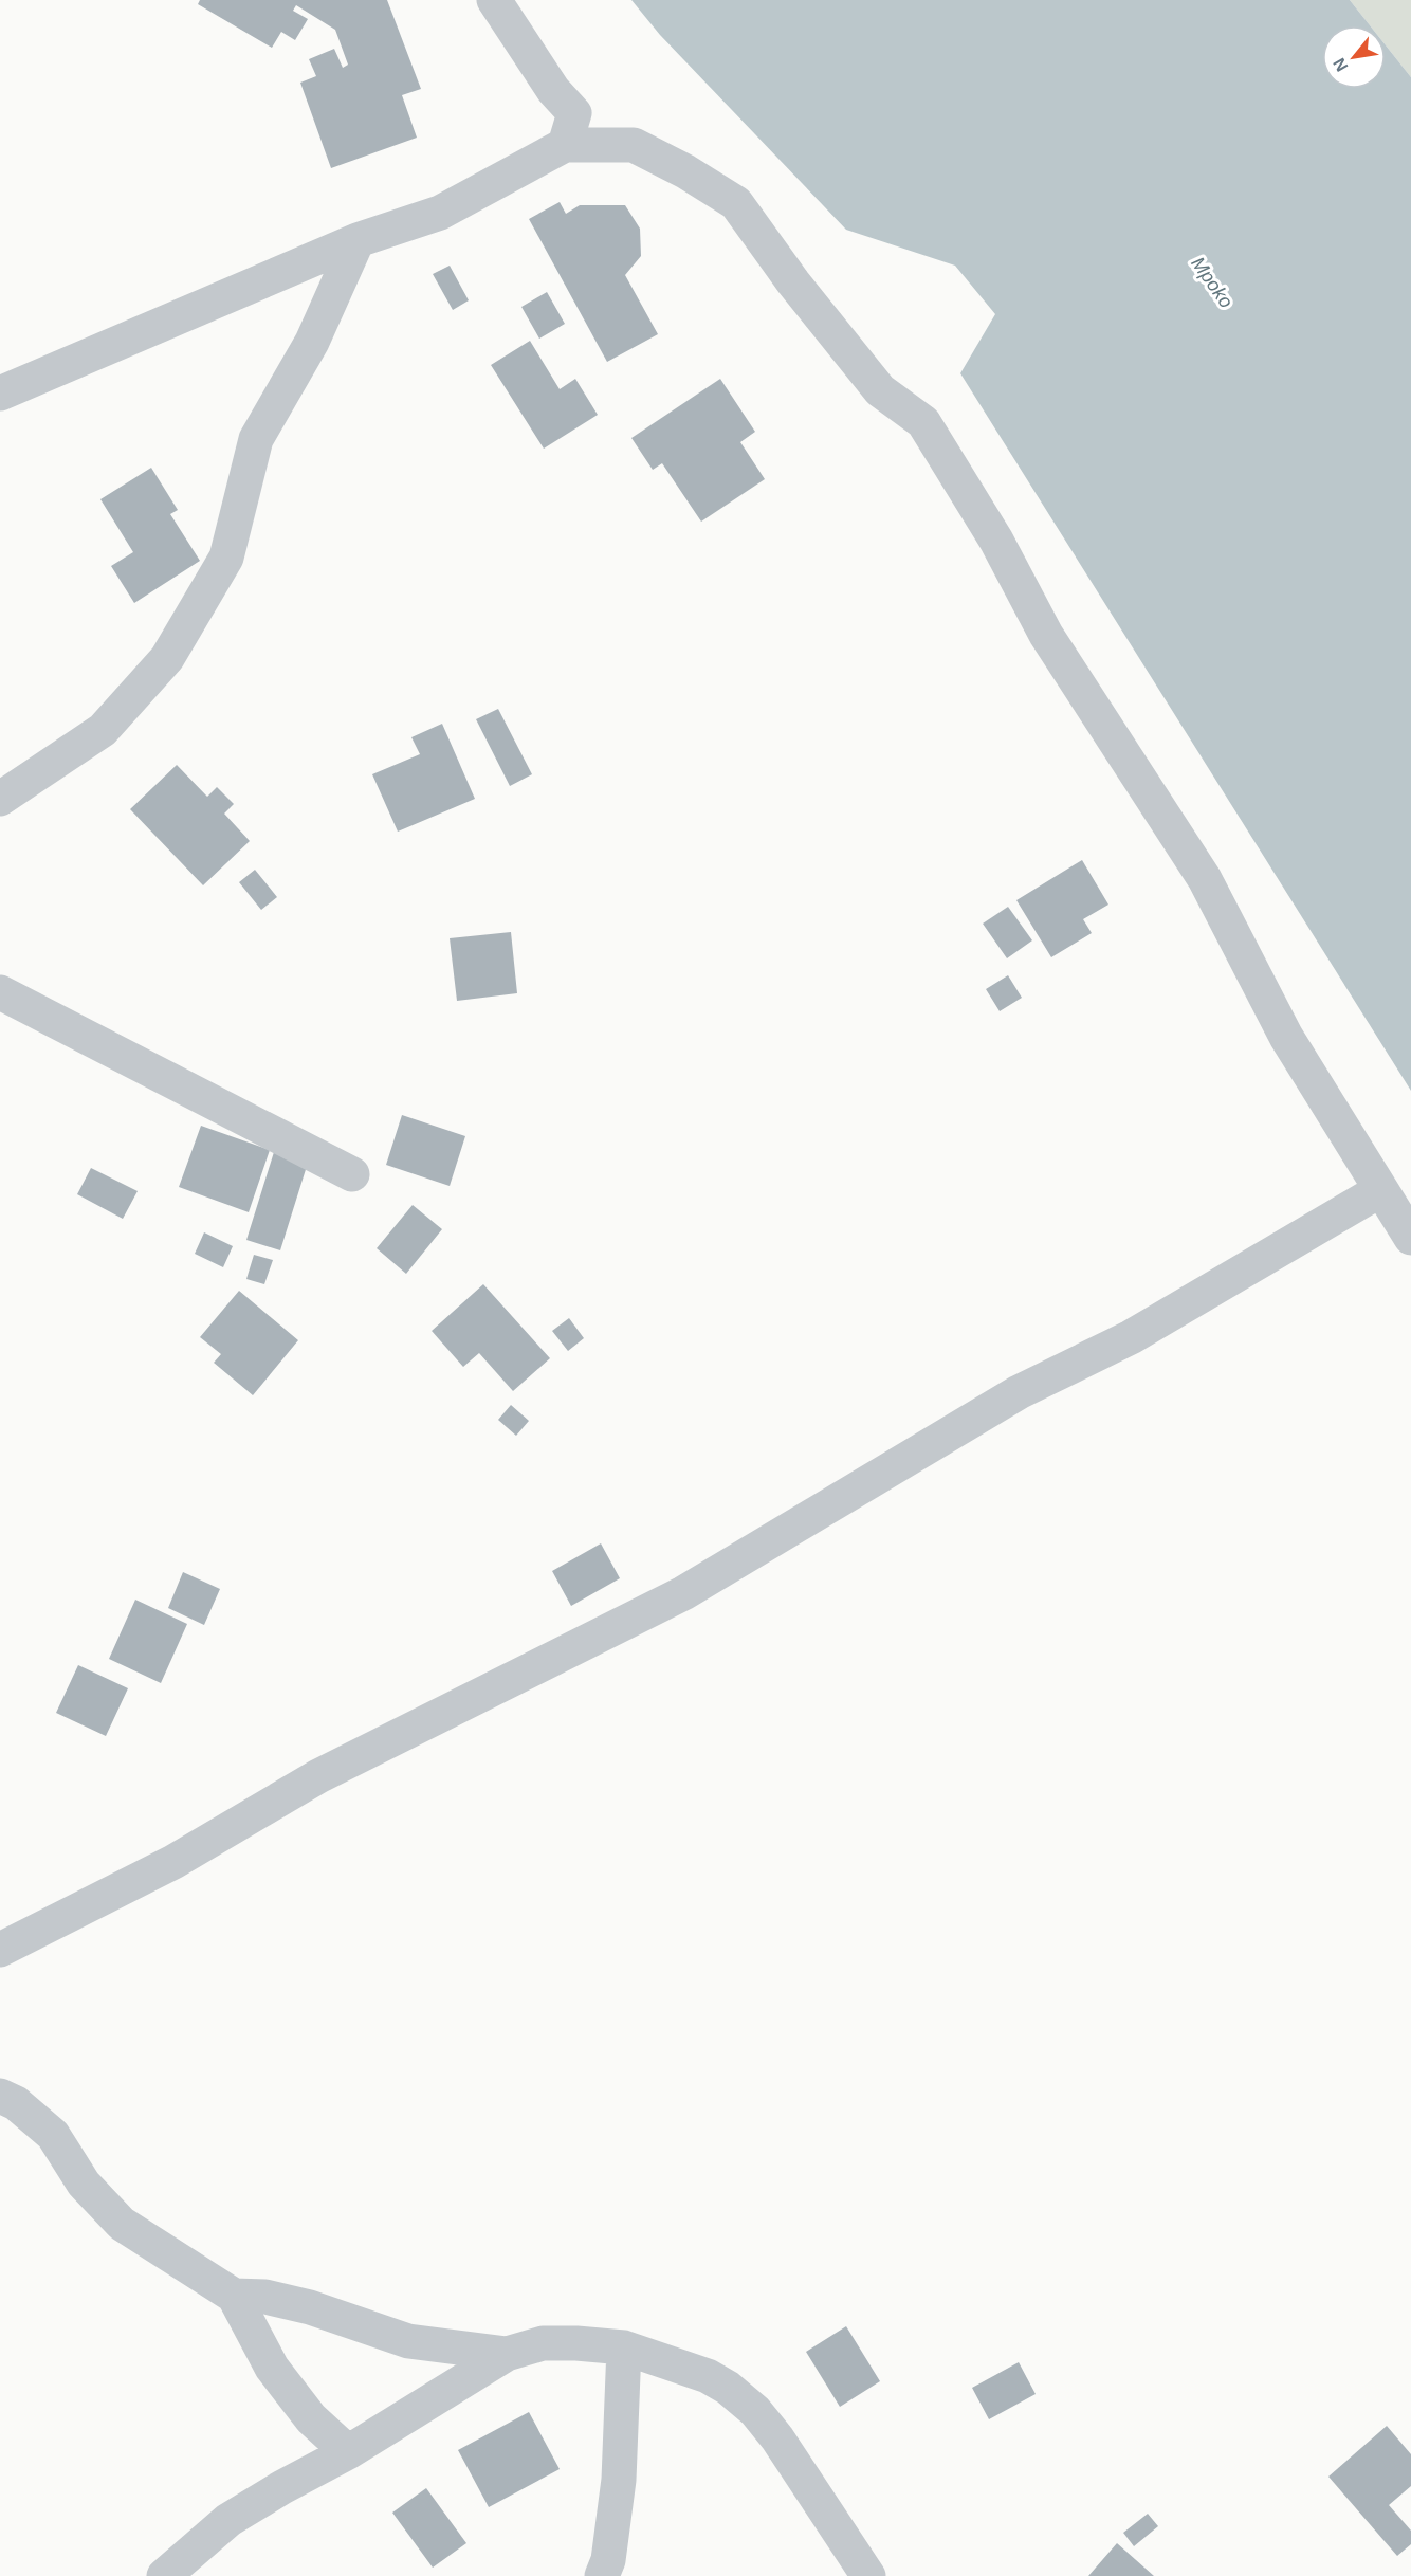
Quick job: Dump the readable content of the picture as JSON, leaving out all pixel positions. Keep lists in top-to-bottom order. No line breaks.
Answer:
{"water":["Mpoko"],"north":"bottom left"}
